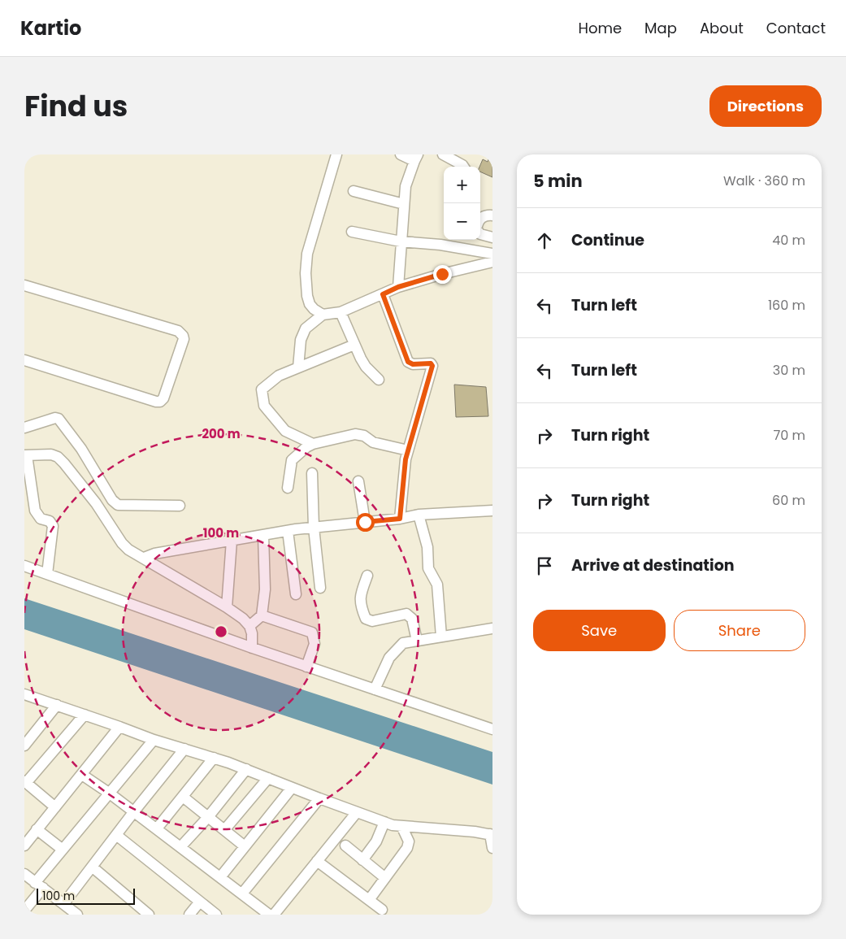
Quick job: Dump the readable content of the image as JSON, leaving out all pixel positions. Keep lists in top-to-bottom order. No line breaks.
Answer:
{"scale_bar":"100 m","page":{"header":"Kartio","nav":["Home","Map","About","Contact"],"title":"Find us","buttons":["Directions",["Save","Share"]],"heading":["5 min","Walk · 360 m"],"map_buttons":["+","−"],"list":[["Continue","40 m"],["Turn left","160 m"],["Turn left","30 m"],["Turn right","70 m"],["Turn right","60 m"],"Arrive at destination"],"scale":"100 m"},"rings":["200 m","100 m"]}
